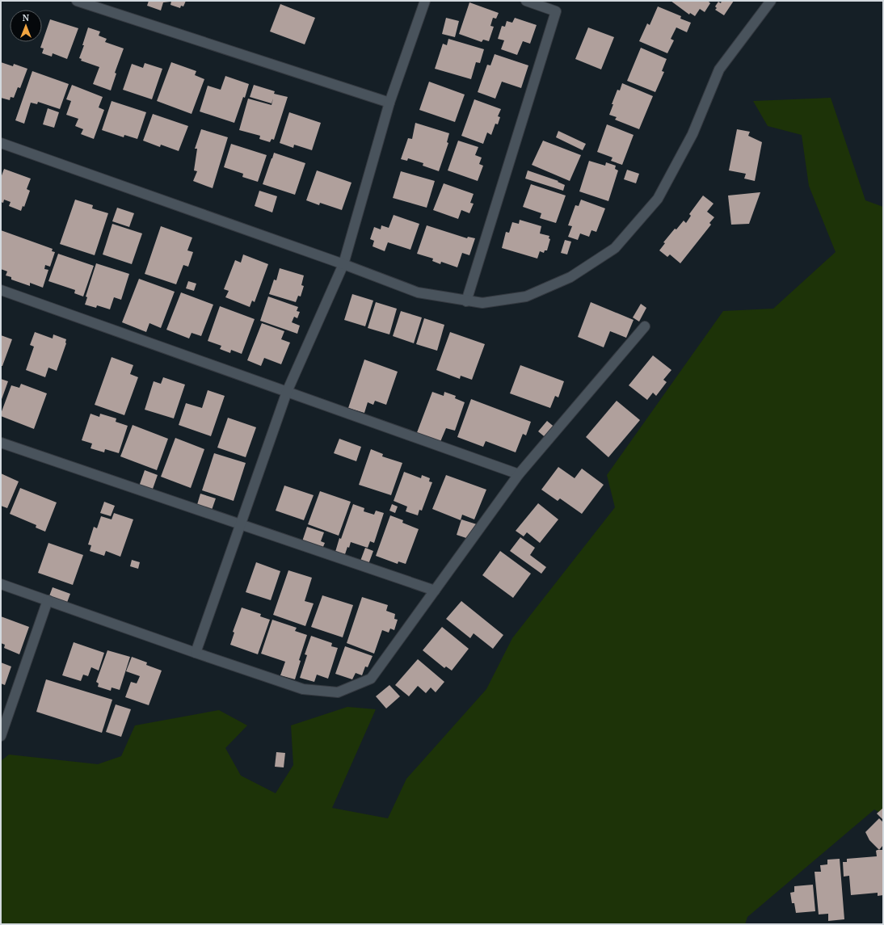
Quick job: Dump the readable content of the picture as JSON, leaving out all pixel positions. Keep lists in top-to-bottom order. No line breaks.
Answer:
{"north":"top"}
